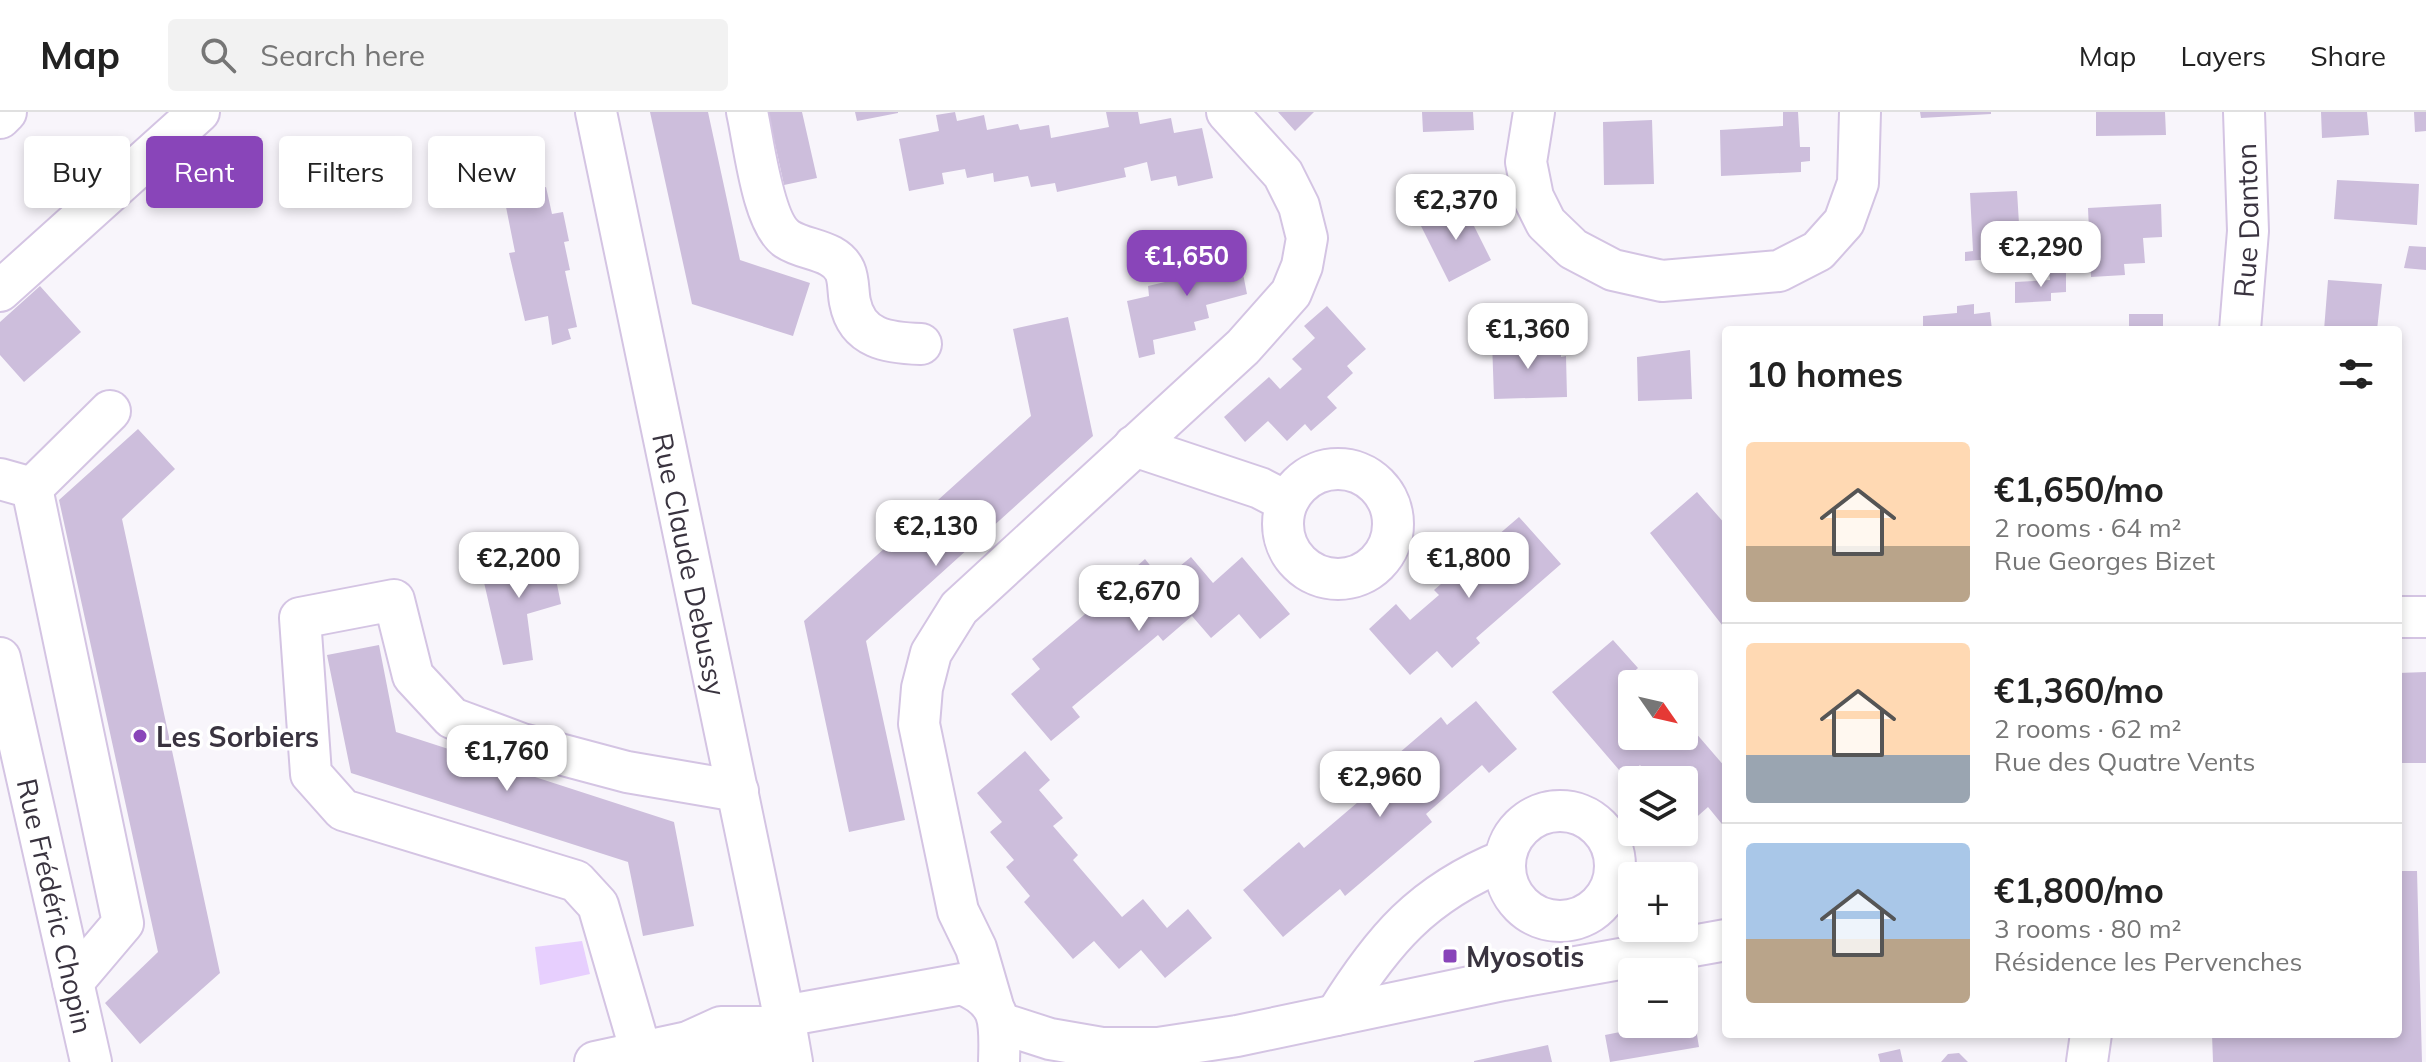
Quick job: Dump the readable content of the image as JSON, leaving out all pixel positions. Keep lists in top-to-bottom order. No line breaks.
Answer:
{"streets":{"street":["Rue Danton","Rue Claude Debussy","Rue Frédéric Chopin"]},"places":{"other":["Les Sorbiers"],"transit":["Myosotis"]},"north":"bottom right","page":{"header":"Map","search":"Search here","nav":["Map","Layers","Share"],"chip":["Buy","Rent","Filters","New"],"price":["€2,370","€2,290","€1,650","€1,360","€2,130","€2,200","€1,800","€2,670","€1,760","€2,960"],"heading":"10 homes","list":[{"name":"€1,650/mo","note":"2 rooms · 64 m² · Rue Georges Bizet"},{"name":"€1,360/mo","note":"2 rooms · 62 m² · Rue des Quatre Vents"},{"name":"€1,800/mo","note":"3 rooms · 80 m² · Résidence les Pervenches"}],"map_buttons":["+","−"]}}
